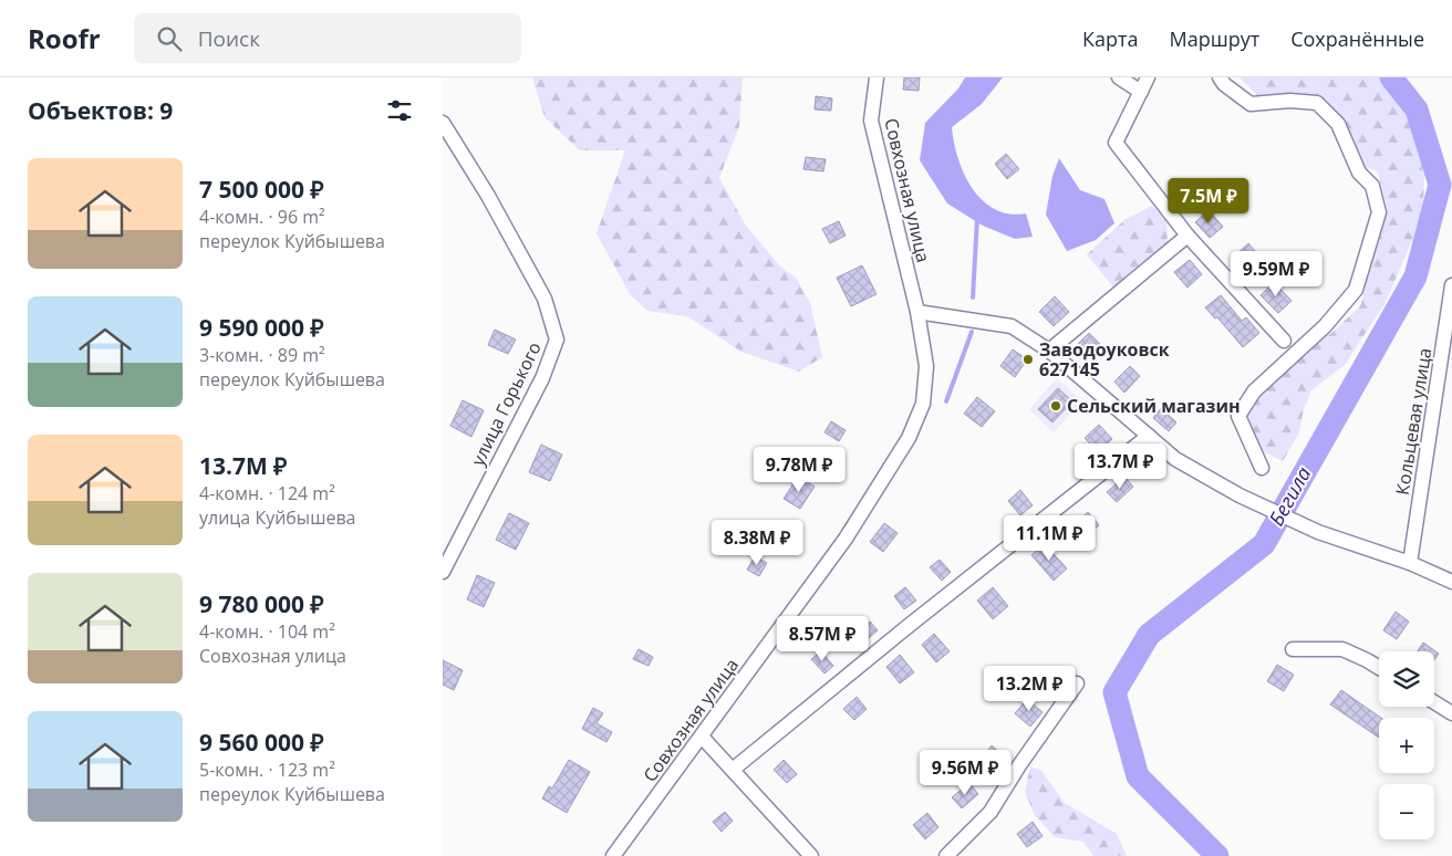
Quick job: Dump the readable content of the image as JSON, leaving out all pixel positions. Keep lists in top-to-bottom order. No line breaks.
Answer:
{"streets":{"street":["Совхозная улица","улица Горького","Кольцевая улица"]},"water":["Бегила"],"places":["Заводоуковск 627145","Сельский магазин"],"page":{"header":"Roofr","search":"Поиск","nav":["Карта","Маршрут","Сохранённые"],"heading":"Объектов: 9","list":[{"name":"7 500 000 ₽","note":"4-комн. · 96 m² · переулок Куйбышева"},{"name":"9 590 000 ₽","note":"3-комн. · 89 m² · переулок Куйбышева"},{"name":"13.7M ₽","note":"4-комн. · 124 m² · улица Куйбышева"},{"name":"9 780 000 ₽","note":"4-комн. · 104 m² · Совхозная улица"},{"name":"9 560 000 ₽","note":"5-комн. · 123 m² · переулок Куйбышева"}],"price":["7.5M ₽","9.59M ₽","13.7M ₽","9.78M ₽","11.1M ₽","8.38M ₽","8.57M ₽","13.2M ₽","9.56M ₽"],"map_buttons":["+","−"]}}
